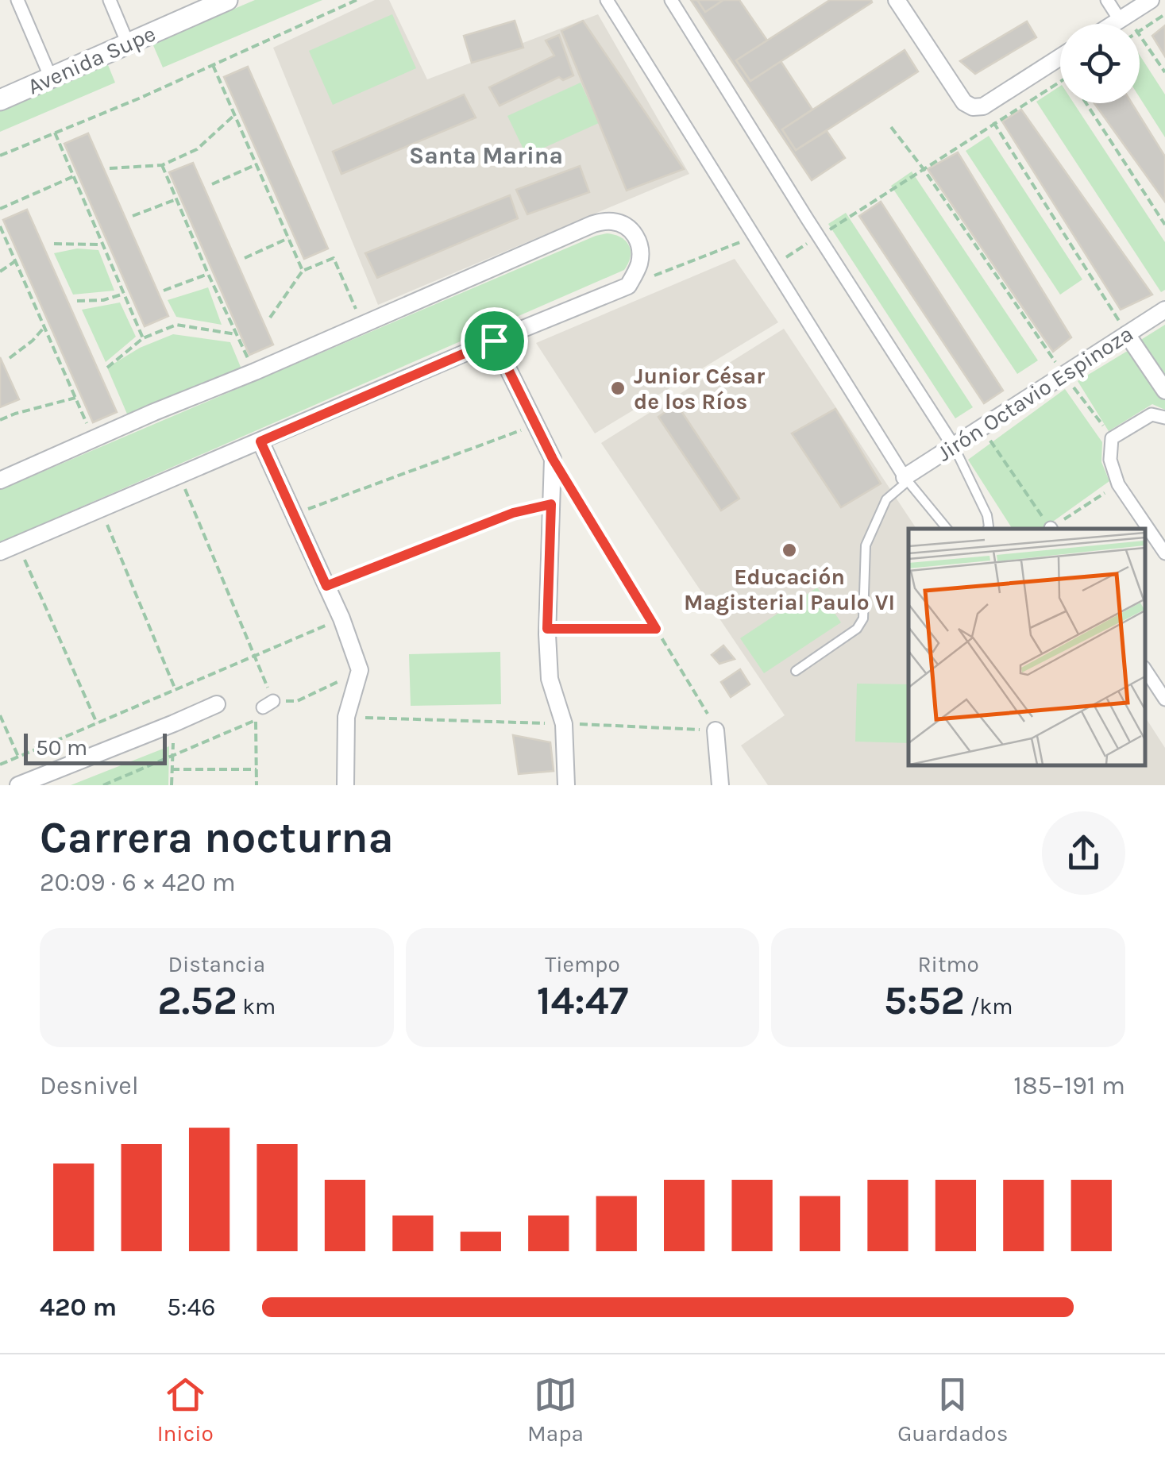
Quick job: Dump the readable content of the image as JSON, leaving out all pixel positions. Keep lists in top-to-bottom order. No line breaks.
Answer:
{"streets":{"street":["Avenida Supe","Jirón Octavio Espinoza"]},"districts":["Santa Marina"],"places":["Junior César de los Ríos","Educación Magisterial Paulo VI"],"scale_bar":"50 m","page":{"scale":"50 m","heading":["Carrera nocturna","20:09 · 6 × 420 m"],"stats":[["Distancia","2.52 km"],["Tiempo","14:47"],["Ritmo","5:52 /km"]],"chart":["Desnivel","185–191 m"],"list":[{"name":"420 m","note":"5:46"}],"tabs":["Inicio","Mapa","Guardados"]}}
